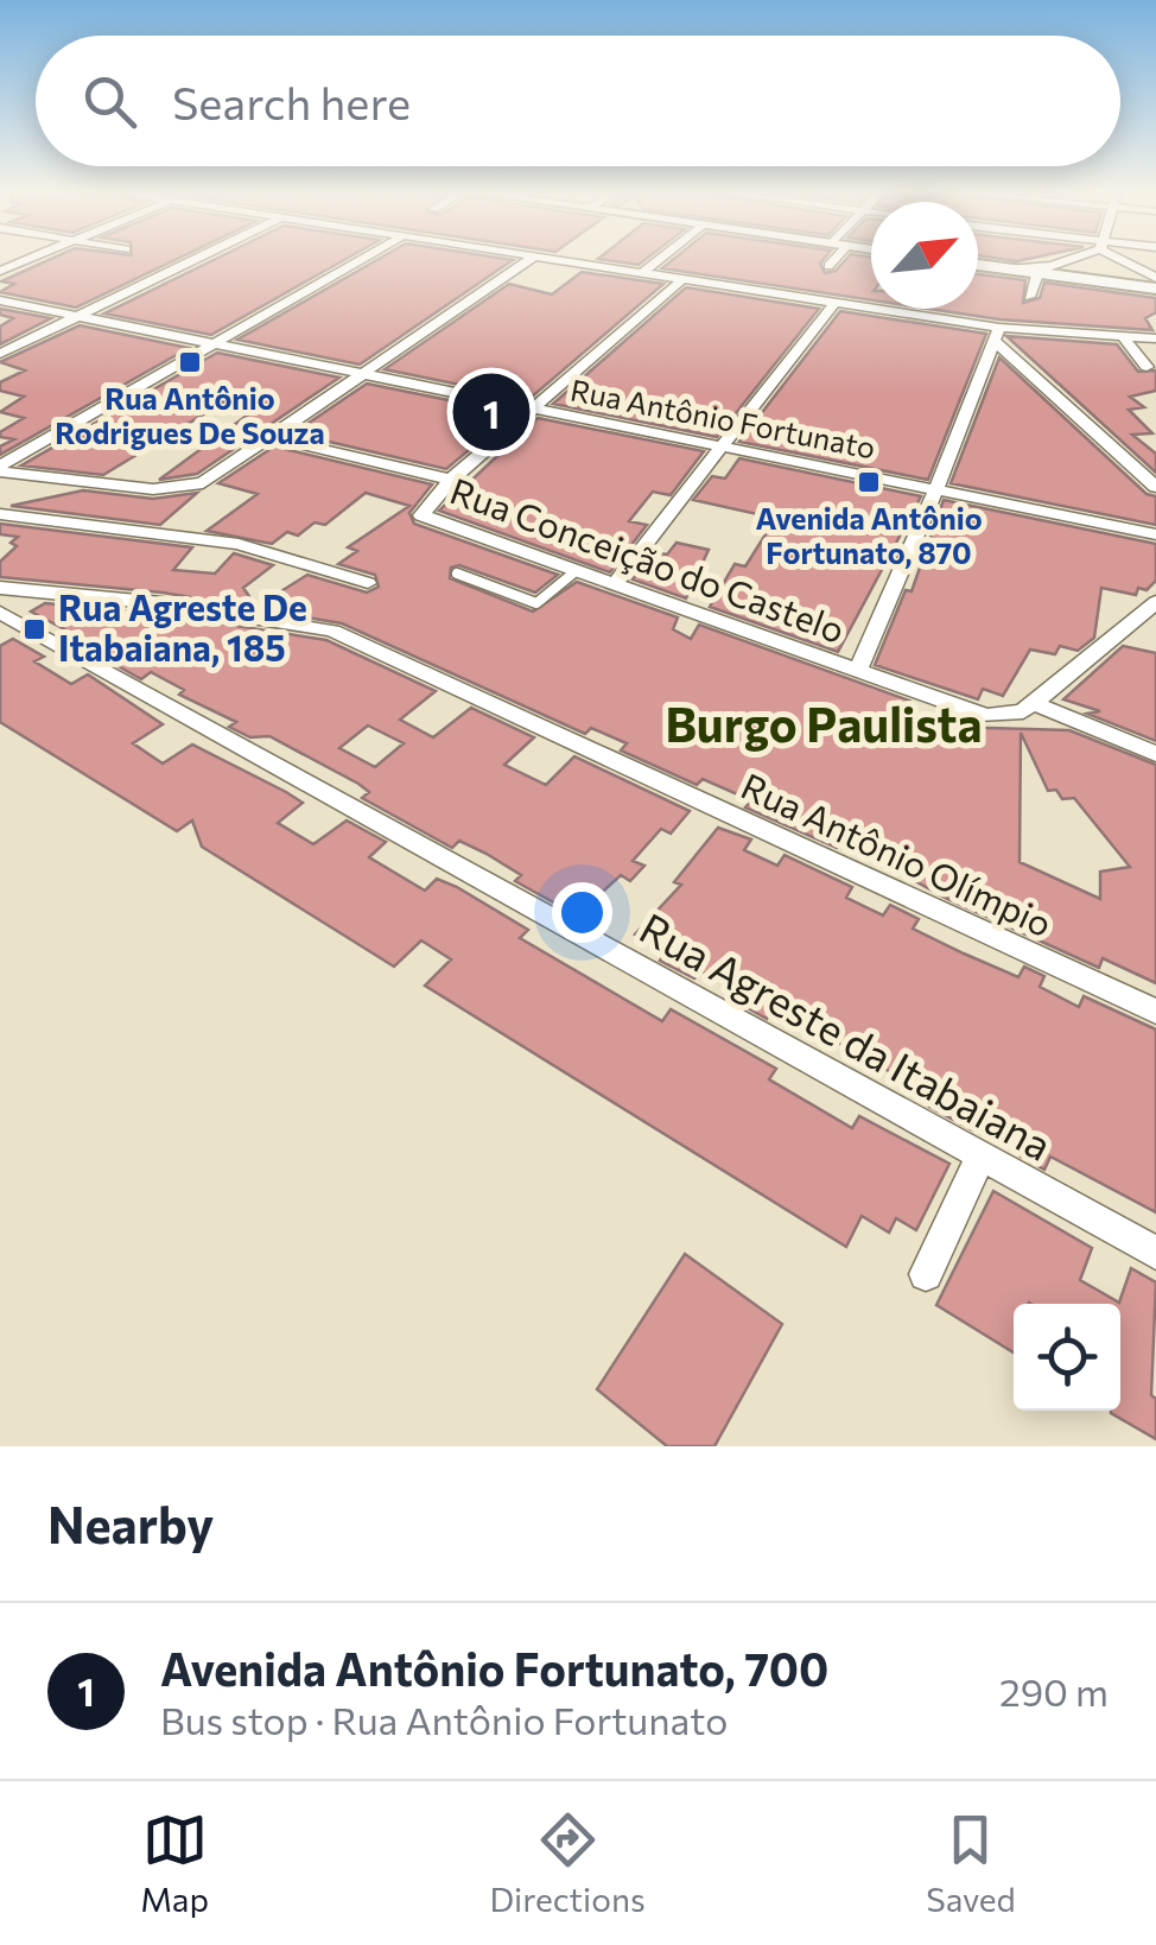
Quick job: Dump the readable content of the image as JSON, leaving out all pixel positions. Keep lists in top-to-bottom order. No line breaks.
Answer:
{"streets":{"street":["Rua Antônio Fortunato","Rua Conceição do Castelo","Rua Antônio Olímpio","Rua Agreste da Itabaiana"]},"crossings":[["Rua Antônio Fortunato","Rua Conceição do Castelo"]],"districts":["Burgo Paulista"],"places":{"transit":["Rua Antônio Rodrigues De Souza","Avenida Antônio Fortunato, 870","Rua Agreste De Itabaiana, 185"]},"north":"top right","page":{"search":"Search here","pins":"1","heading":"Nearby","list":[{"mark":"1","name":"Avenida Antônio Fortunato, 700","note":"Bus stop · Rua Antônio Fortunato","value":"290 m"}],"nav":["Map","Directions","Saved"]}}
